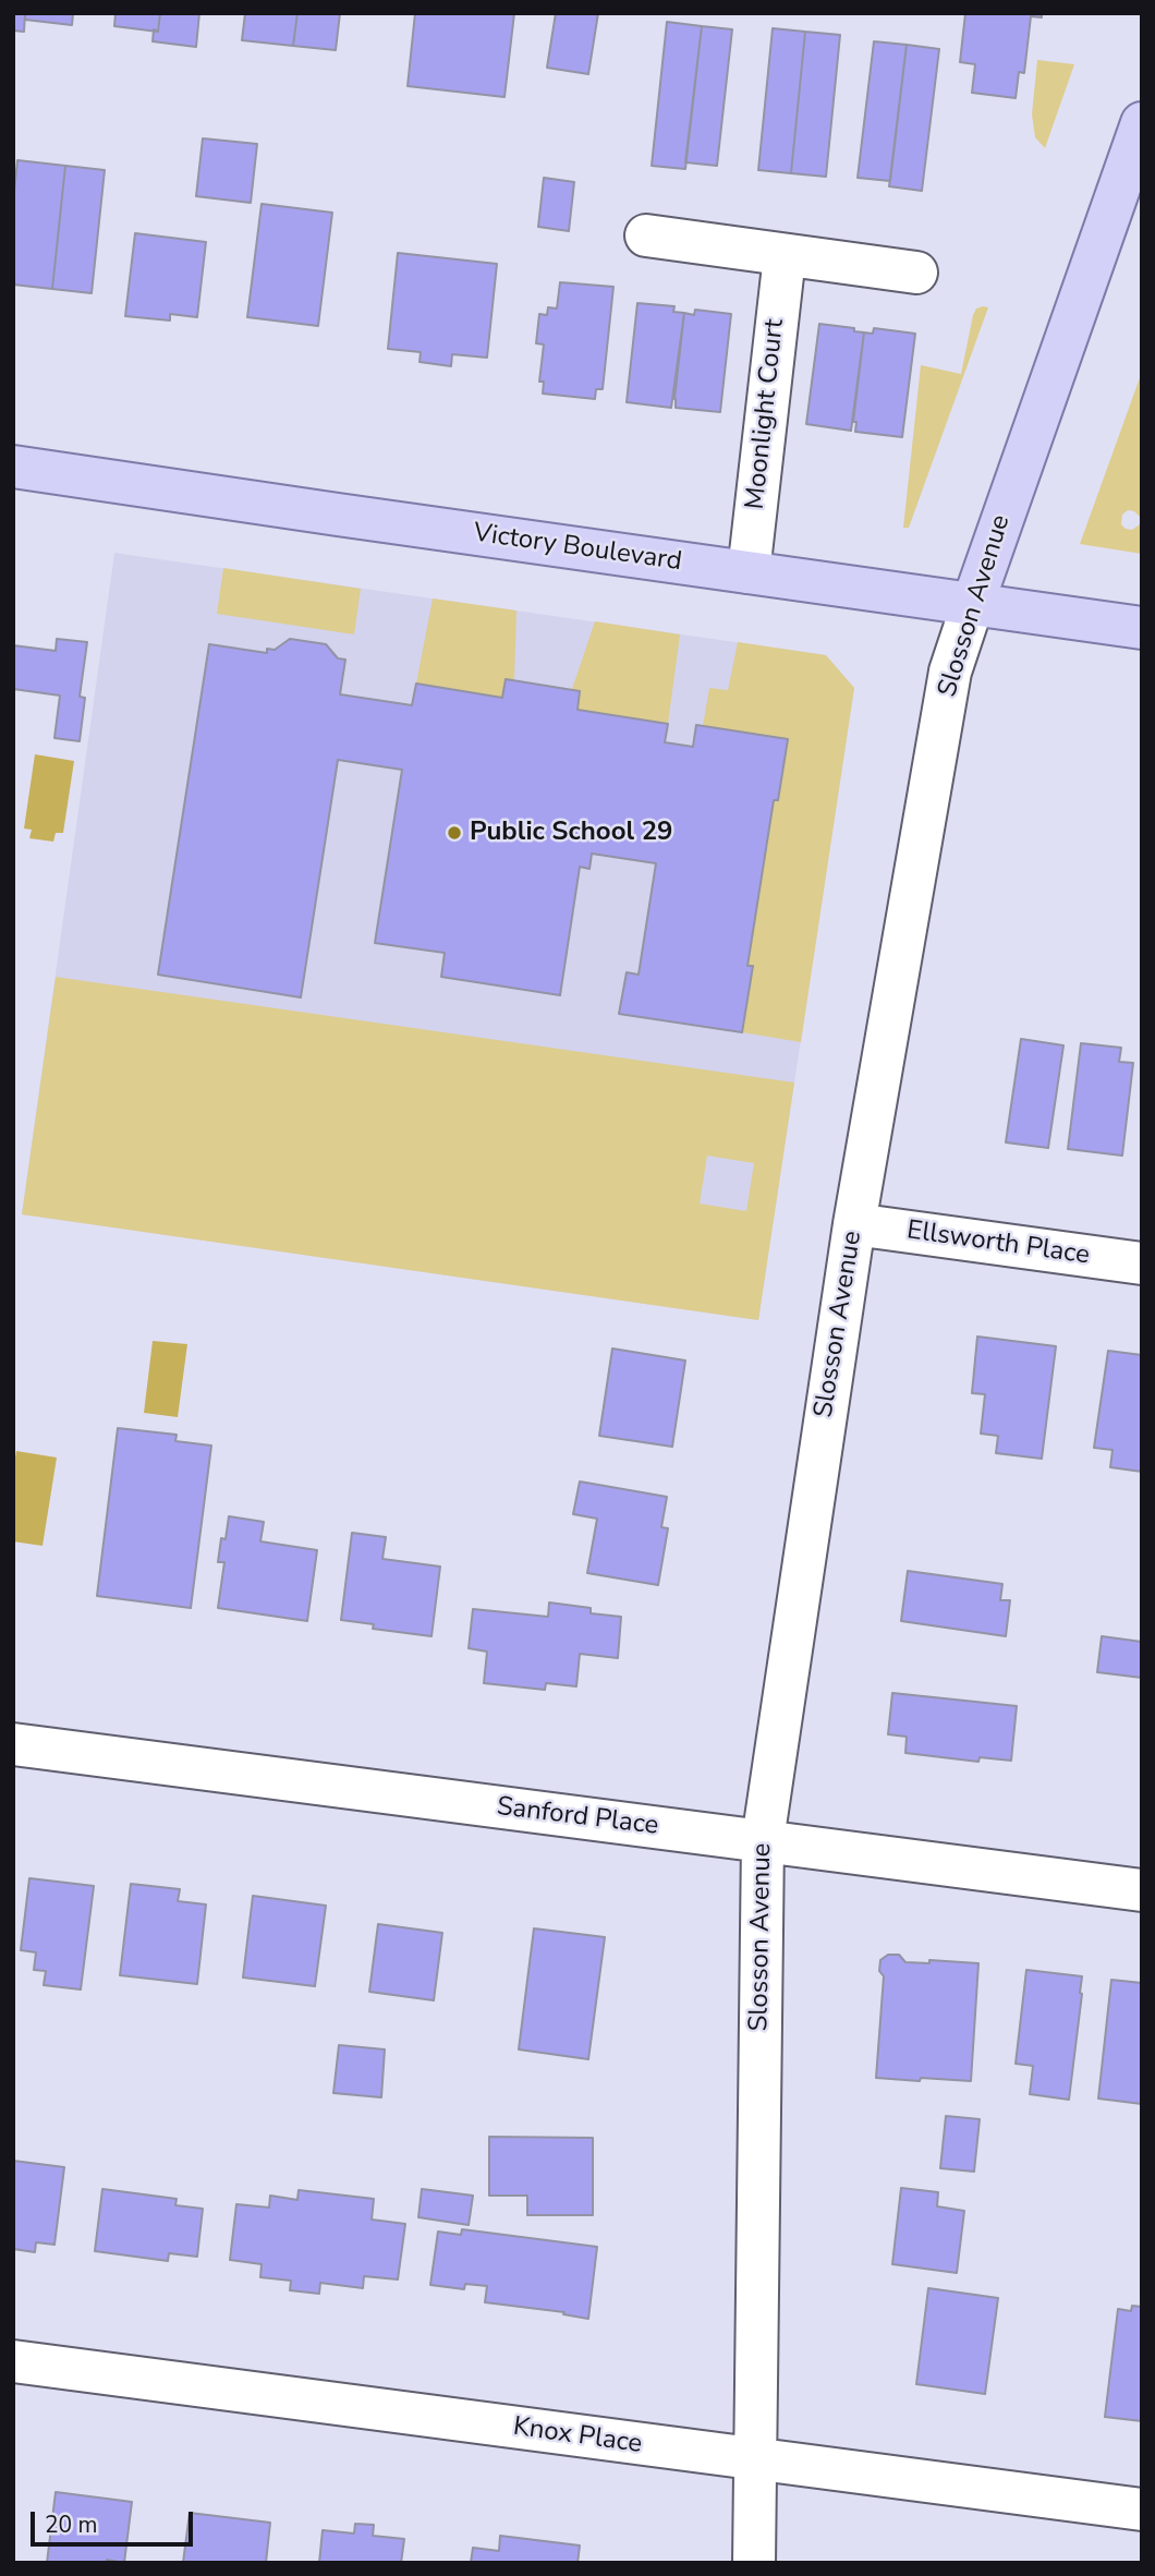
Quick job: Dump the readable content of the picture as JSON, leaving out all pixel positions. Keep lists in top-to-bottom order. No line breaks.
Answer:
{"streets":{"main road":["Victory Boulevard","Slosson Avenue"],"street":["Moonlight Court","Ellsworth Place","Sanford Place","Knox Place"]},"crossings":[["Moonlight Court","Victory Boulevard"],["Victory Boulevard","Slosson Avenue"],["Slosson Avenue","Ellsworth Place"],["Slosson Avenue","Sanford Place"],["Slosson Avenue","Knox Place"]],"places":["Public School 29"],"scale_bar":"20 m"}
